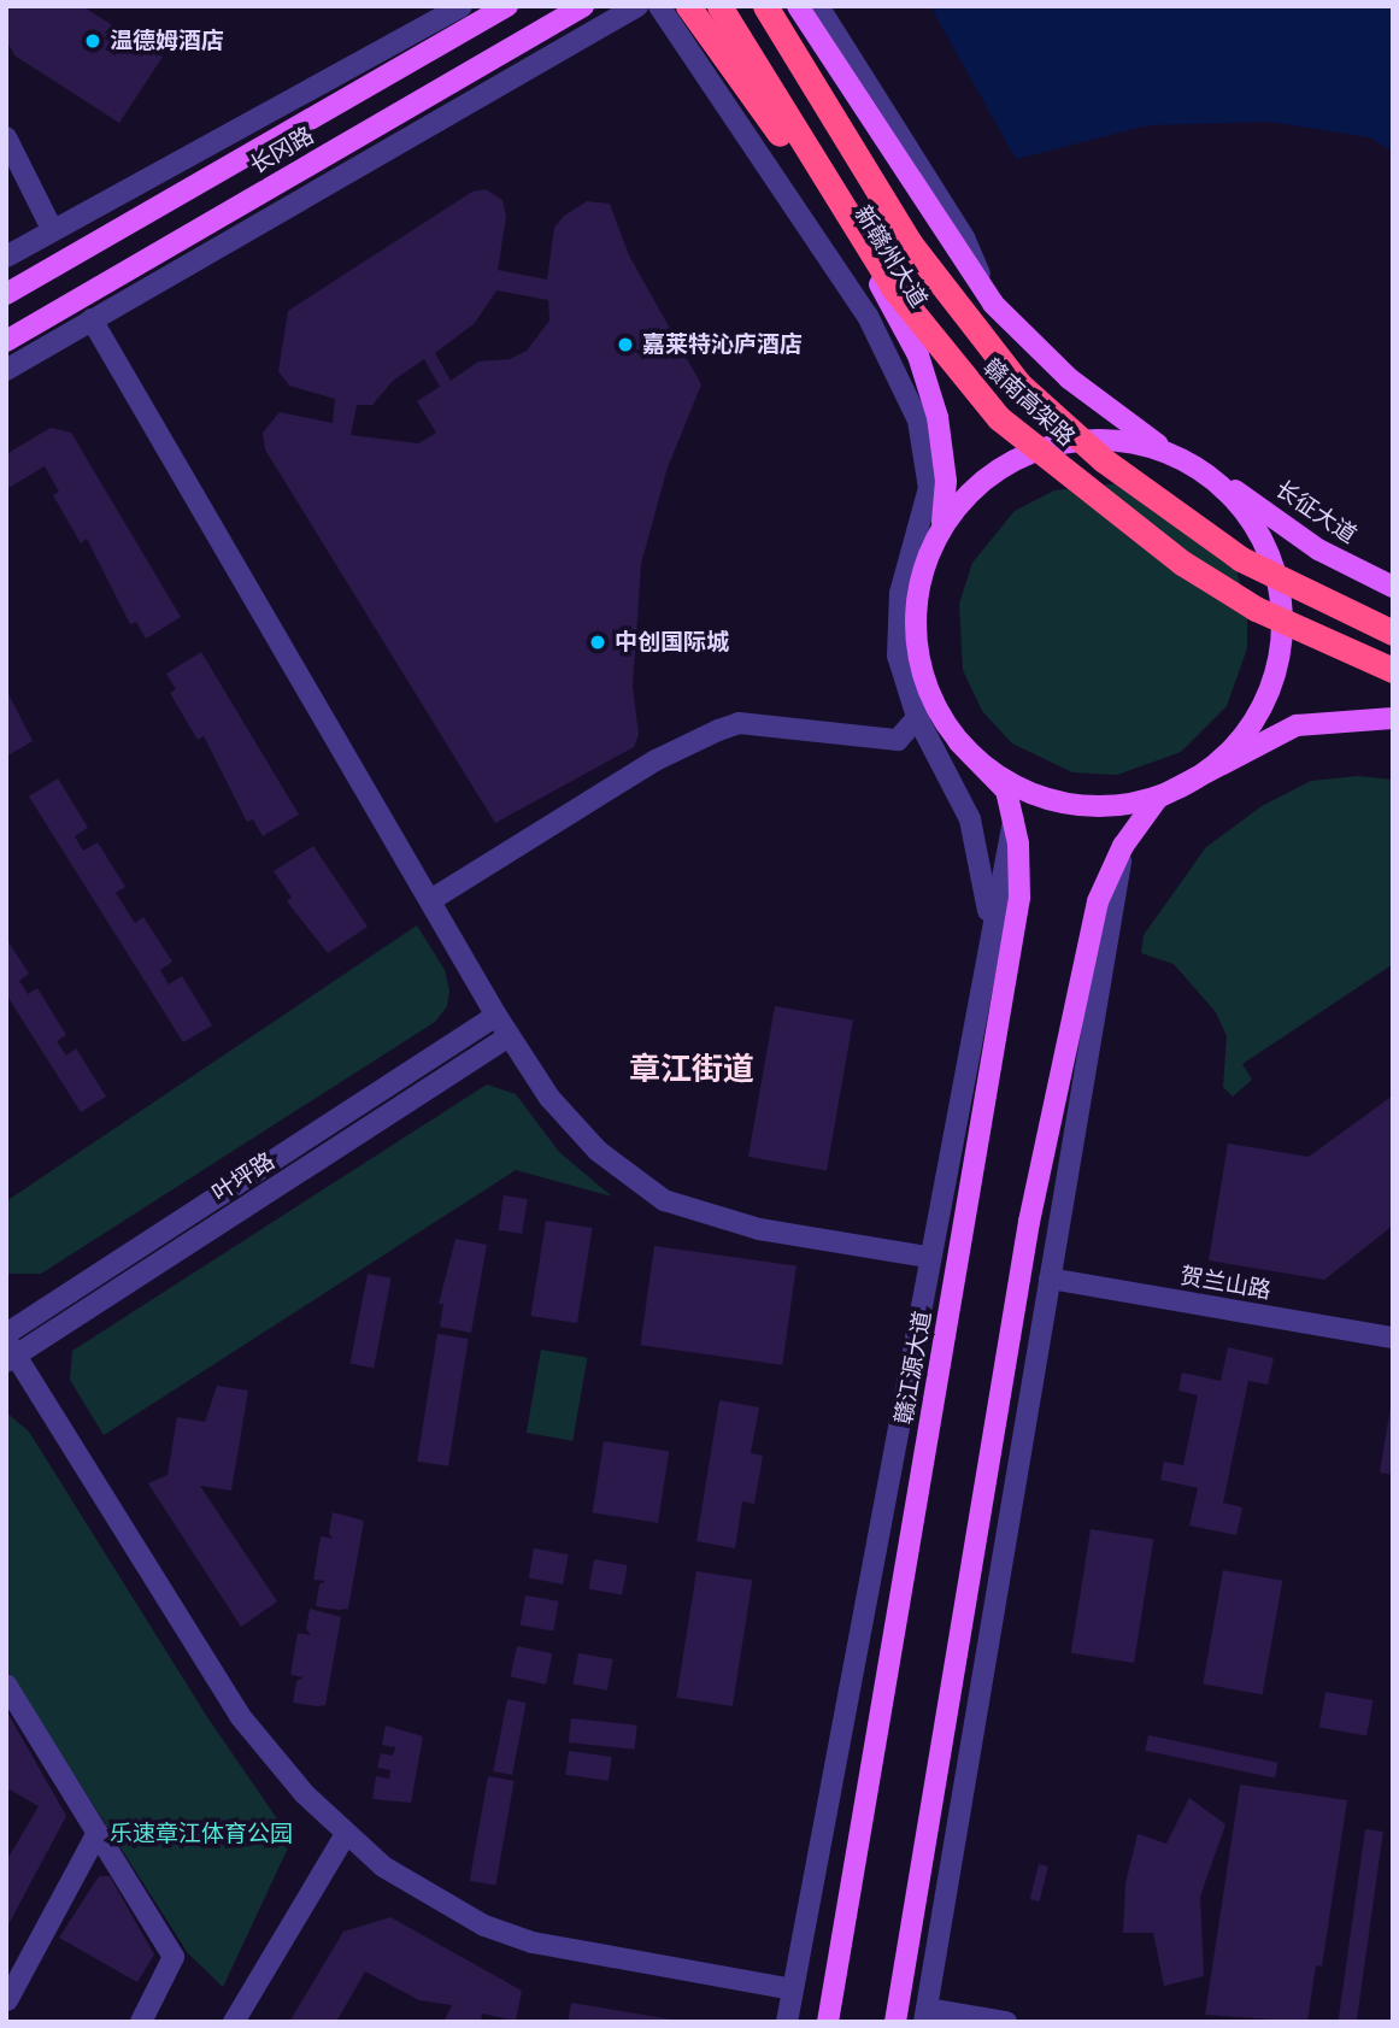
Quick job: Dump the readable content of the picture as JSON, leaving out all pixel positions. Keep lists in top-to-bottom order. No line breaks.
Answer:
{"streets":{"highway":["赣南高架路"],"main road":["长冈路","新赣州大道","长征大道","赣江源大道"],"street":["叶坪路","贺兰山路"]},"districts":["章江街道"],"parks":["乐速章江体育公园"],"places":["温德姆酒店","嘉莱特沁庐酒店","中创国际城"]}
